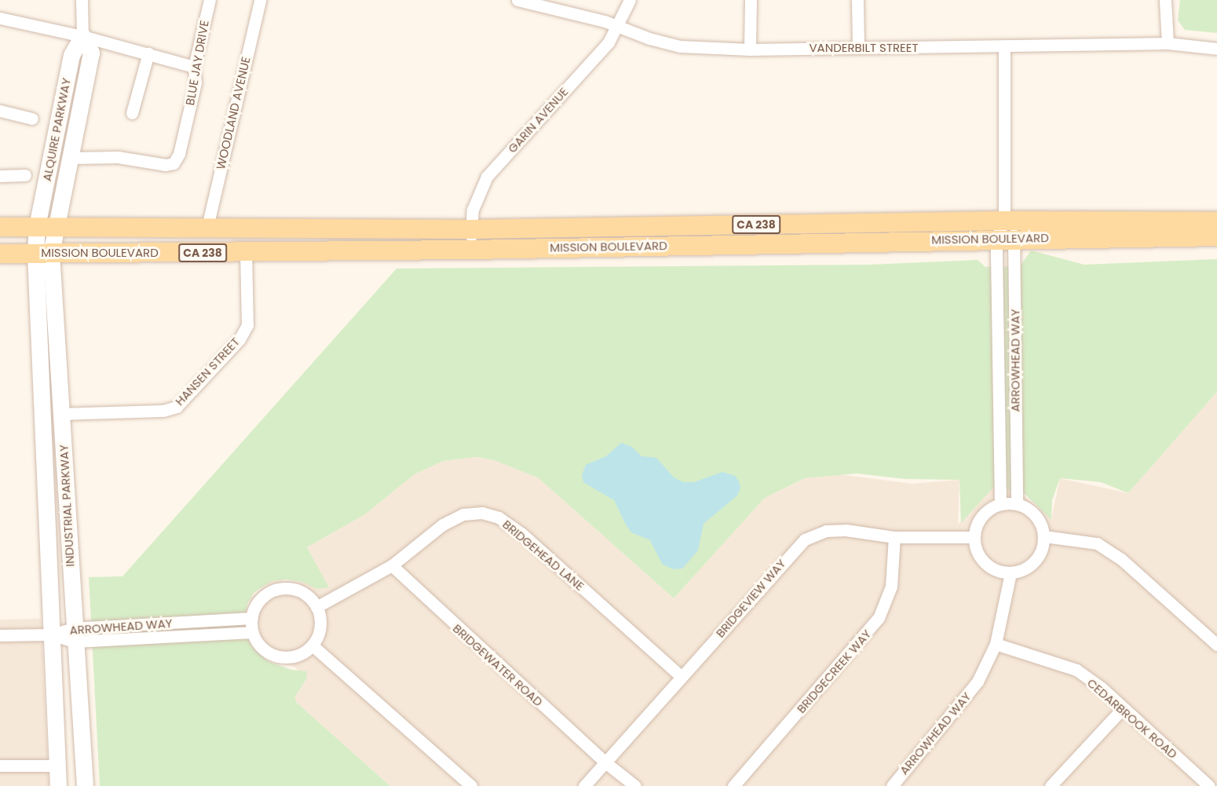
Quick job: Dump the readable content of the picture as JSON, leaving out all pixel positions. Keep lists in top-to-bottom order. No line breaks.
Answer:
{"streets":{"main road":["ALQUIRE PARKWAY","CA 238","MISSION BOULEVARD","INDUSTRIAL PARKWAY"],"street":["VANDERBILT STREET","BLUE JAY DRIVE","WOODLAND AVENUE","GARIN AVENUE","ARROWHEAD WAY","HANSEN STREET","BRIDGEHEAD LANE","BRIDGEVIEW WAY","BRIDGEWATER ROAD","BRIDGECREEK WAY","CEDARBROOK ROAD"]},"crossings":[["VANDERBILT STREET","GARIN AVENUE"],["VANDERBILT STREET","ARROWHEAD WAY"],["BLUE JAY DRIVE","ALQUIRE PARKWAY"],["WOODLAND AVENUE","MISSION BOULEVARD"],["GARIN AVENUE","MISSION BOULEVARD"],["ALQUIRE PARKWAY","MISSION BOULEVARD"],["ALQUIRE PARKWAY","INDUSTRIAL PARKWAY"],["MISSION BOULEVARD","ARROWHEAD WAY"],["MISSION BOULEVARD","HANSEN STREET"],["MISSION BOULEVARD","INDUSTRIAL PARKWAY"],["ARROWHEAD WAY","INDUSTRIAL PARKWAY"],["ARROWHEAD WAY","BRIDGEHEAD LANE"],["ARROWHEAD WAY","BRIDGEVIEW WAY"],["ARROWHEAD WAY","CEDARBROOK ROAD"],["HANSEN STREET","INDUSTRIAL PARKWAY"],["BRIDGEHEAD LANE","BRIDGEVIEW WAY"],["BRIDGEHEAD LANE","BRIDGEWATER ROAD"],["BRIDGEVIEW WAY","BRIDGEWATER ROAD"],["BRIDGEVIEW WAY","BRIDGECREEK WAY"]]}
